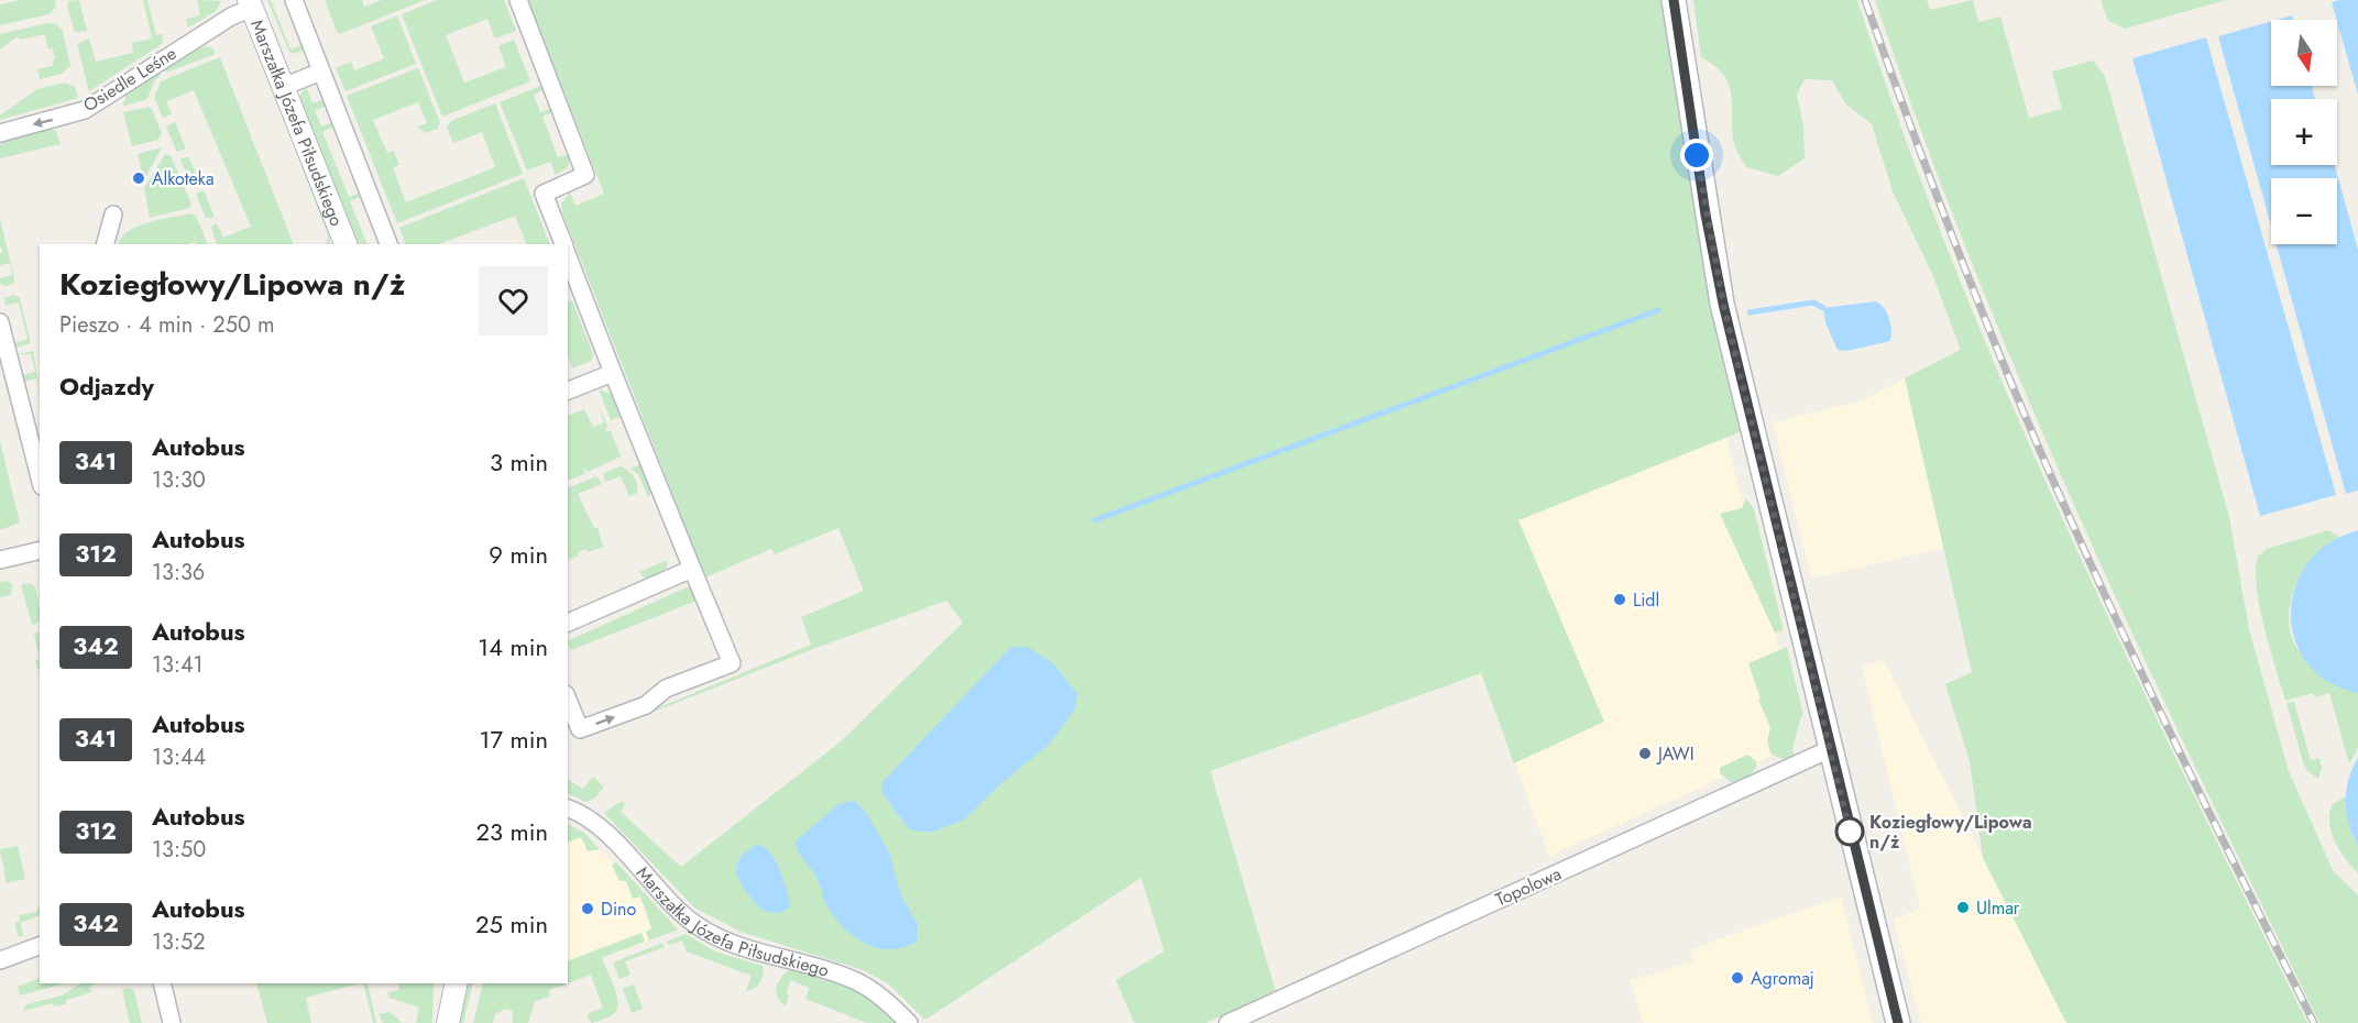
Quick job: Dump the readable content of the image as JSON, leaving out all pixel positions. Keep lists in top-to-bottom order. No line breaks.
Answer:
{"streets":{"street":["Osiedle Leśne","Marszałka Józefa Piłsudskiego","Topolowa"]},"crossings":[["Osiedle Leśne","Marszałka Józefa Piłsudskiego"]],"one_way":["Osiedle Leśne"],"places":["Alkoteka","Lidl","JAWI","Koziegłowy/Lipowa n/ż","Ulmar","Dino","Agromaj"],"lines":["bus line 341"],"north":"bottom","page":{"map_buttons":["+","−"],"heading":[["Koziegłowy/Lipowa n/ż","Pieszo · 4 min · 250 m"],"Odjazdy"],"list":[{"mark":"341","name":"Autobus","note":"13:30","value":"3 min"},{"mark":"312","name":"Autobus","note":"13:36","value":"9 min"},{"mark":"342","name":"Autobus","note":"13:41","value":"14 min"},{"mark":"341","name":"Autobus","note":"13:44","value":"17 min"},{"mark":"312","name":"Autobus","note":"13:50","value":"23 min"},{"mark":"342","name":"Autobus","note":"13:52","value":"25 min"}]}}
